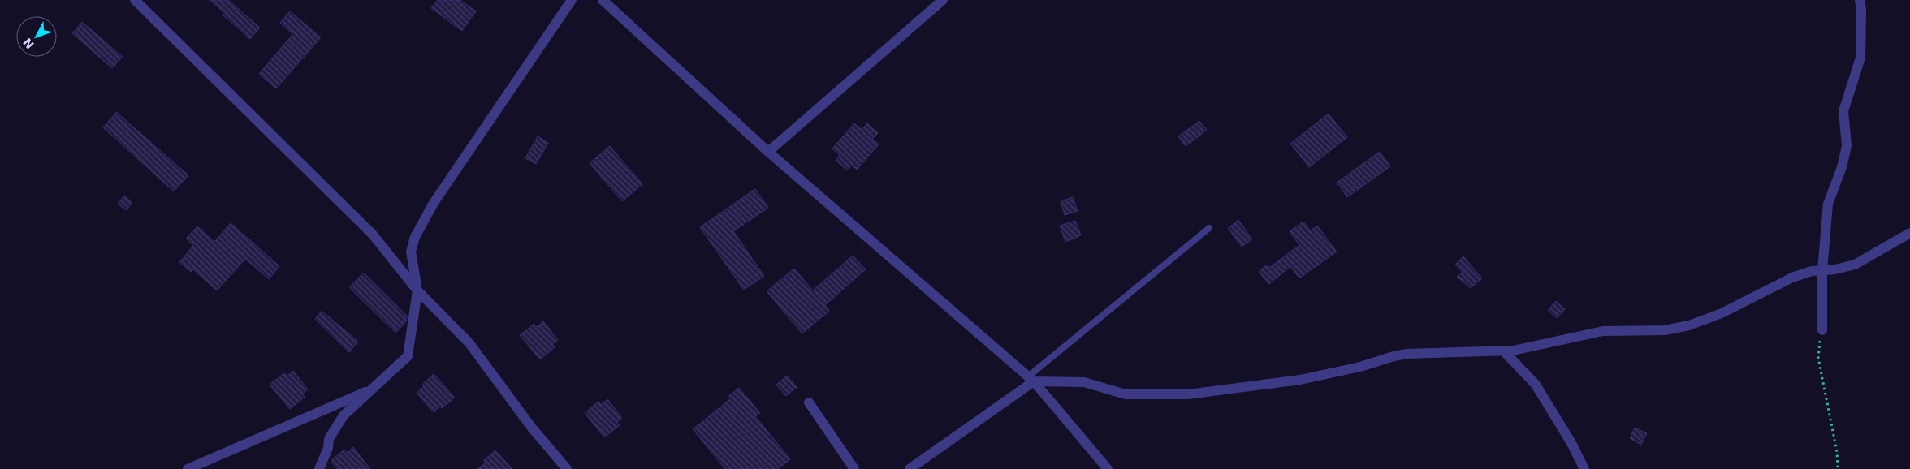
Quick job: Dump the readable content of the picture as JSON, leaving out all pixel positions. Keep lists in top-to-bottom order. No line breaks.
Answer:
{"north":"bottom left"}
